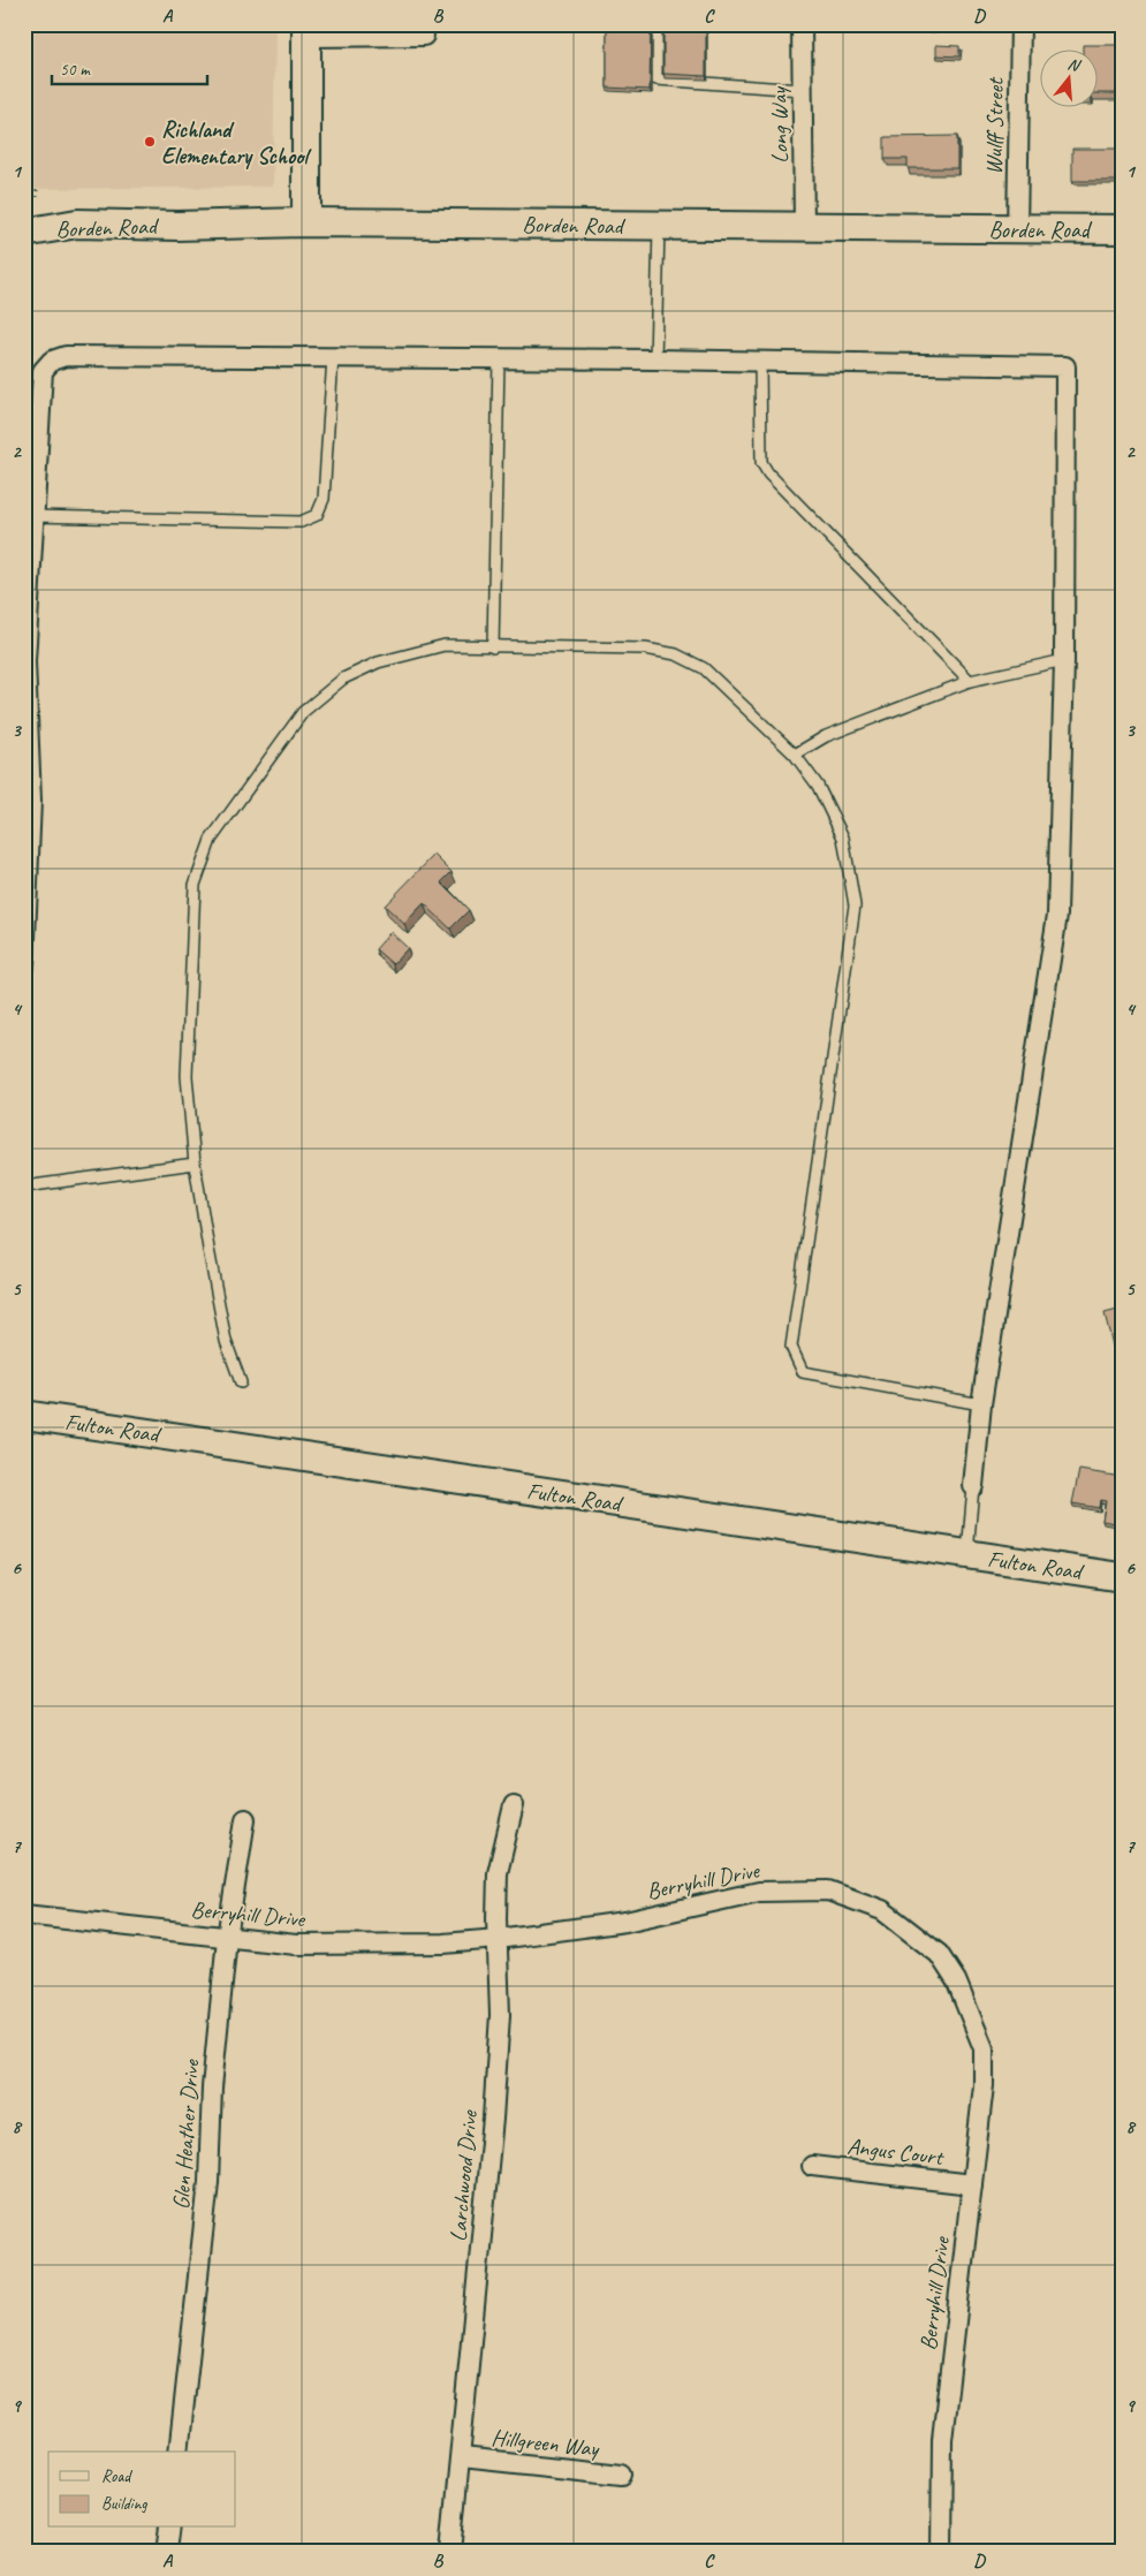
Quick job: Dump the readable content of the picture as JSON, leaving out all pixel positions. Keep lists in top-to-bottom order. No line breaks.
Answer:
{"streets":{"street":["Long Way","Wulff Street","Borden Road","Fulton Road","Berryhill Drive","Glen Heather Drive","Angus Court","Larchwood Drive","Hillgreen Way"]},"crossings":[["Long Way","Borden Road"],["Wulff Street","Borden Road"],["Berryhill Drive","Glen Heather Drive"],["Berryhill Drive","Angus Court"],["Berryhill Drive","Larchwood Drive"],["Larchwood Drive","Hillgreen Way"]],"places":["Richland Elementary School"],"legend":["Road","Building"],"scale_bar":"50 m","north":"top","grid":{"columns":["A","B","C","D"],"rows":["1","2","3","4","5","6","7","8","9"]}}
